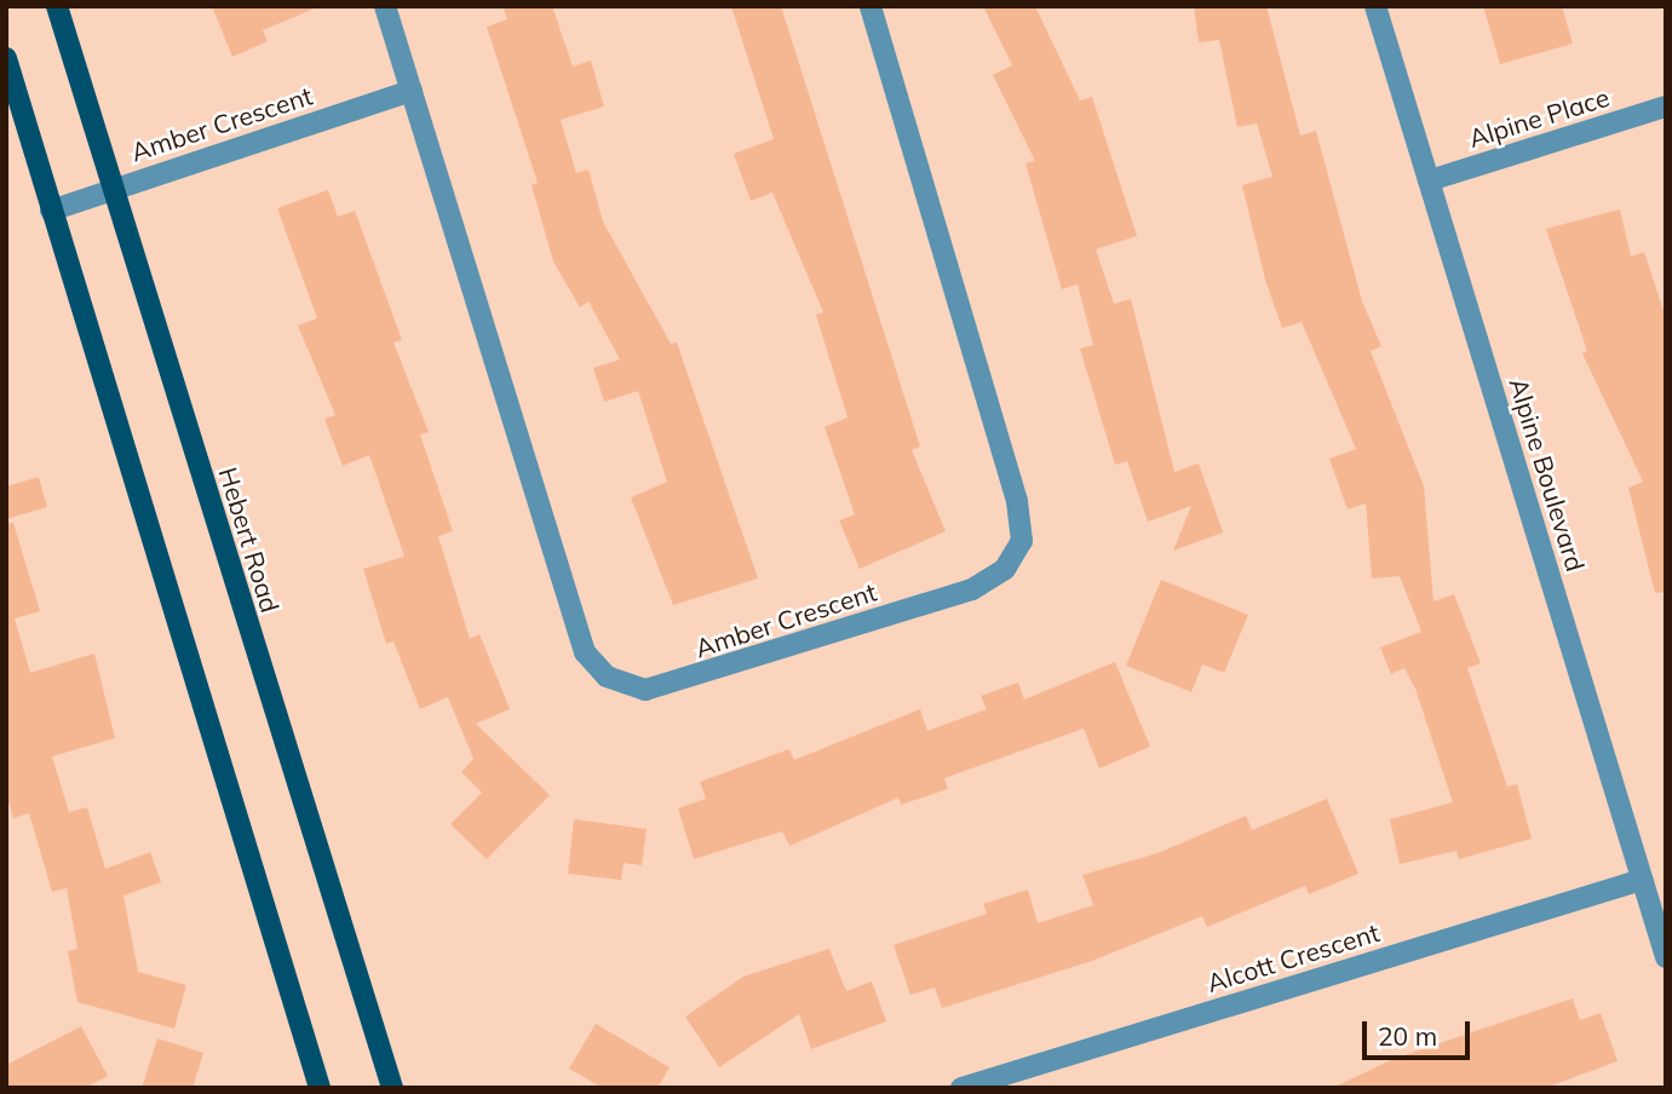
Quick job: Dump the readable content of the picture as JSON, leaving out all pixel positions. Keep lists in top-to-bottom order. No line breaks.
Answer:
{"streets":{"main road":["Hebert Road"],"street":["Alpine Place","Amber Crescent","Alpine Boulevard","Alcott Crescent"]},"crossings":[["Alpine Place","Alpine Boulevard"],["Amber Crescent","Hebert Road"],["Alpine Boulevard","Alcott Crescent"]],"scale_bar":"20 m"}
